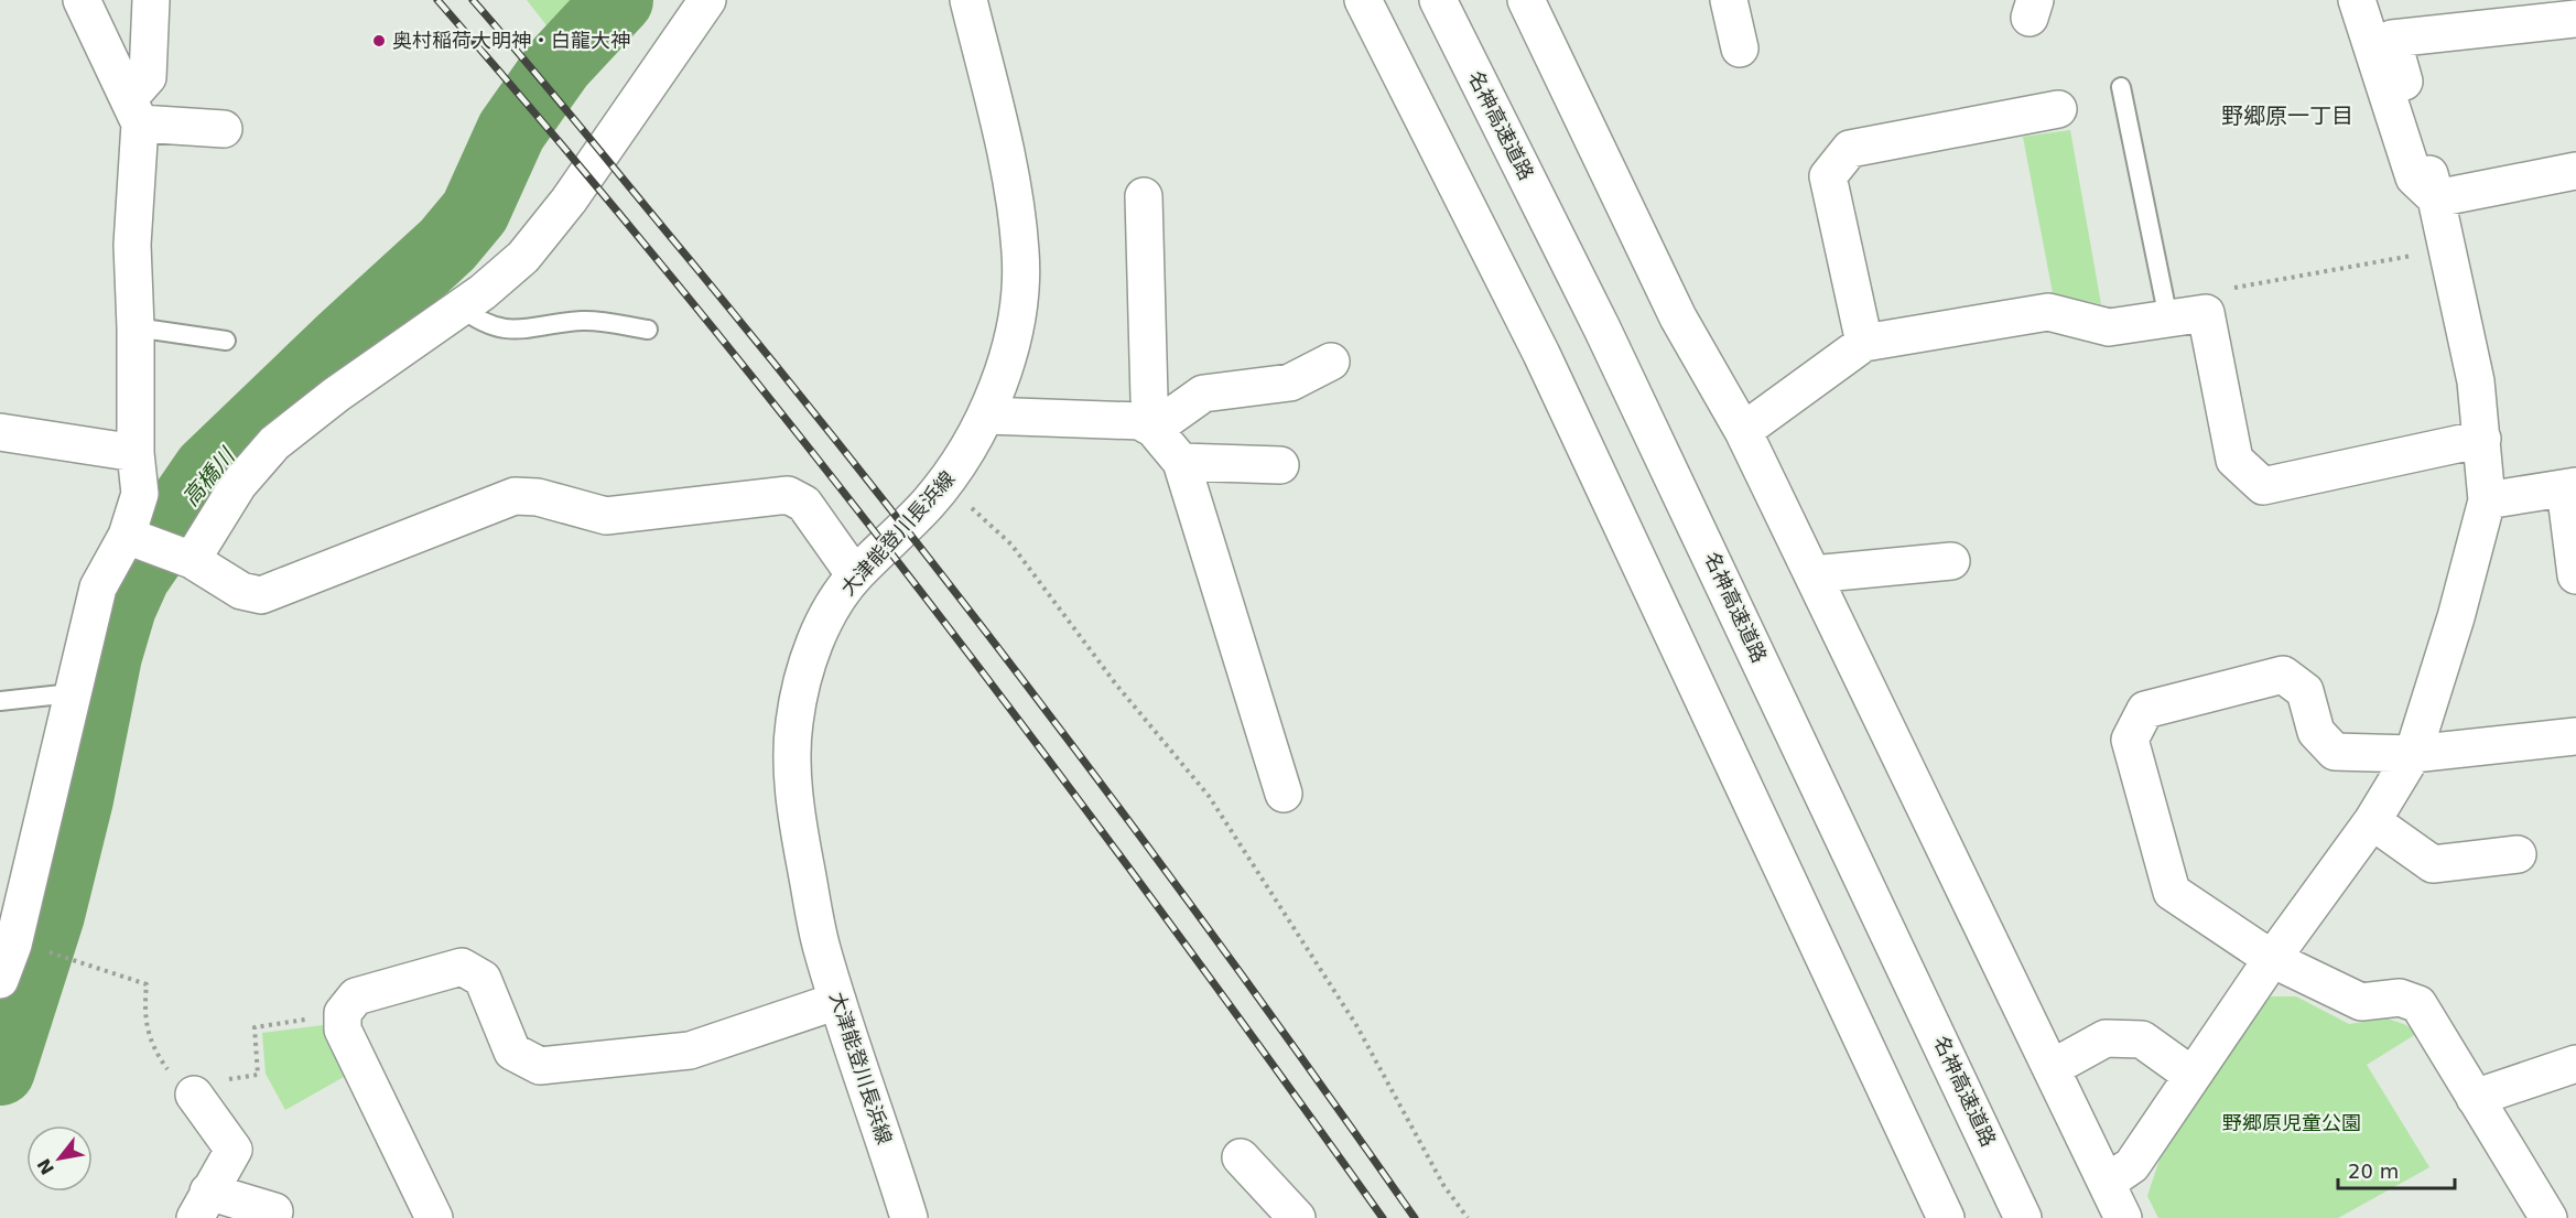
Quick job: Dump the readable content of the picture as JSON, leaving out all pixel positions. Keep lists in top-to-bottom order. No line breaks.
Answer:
{"streets":{"main road":["名神高速道路","大津能登川長浜線"]},"districts":["野郷原一丁目"],"water":["高橋川"],"parks":["野郷原児童公園"],"places":["奥村稲荷大明神・白龍大神"],"scale_bar":"20 m","north":"bottom left"}
